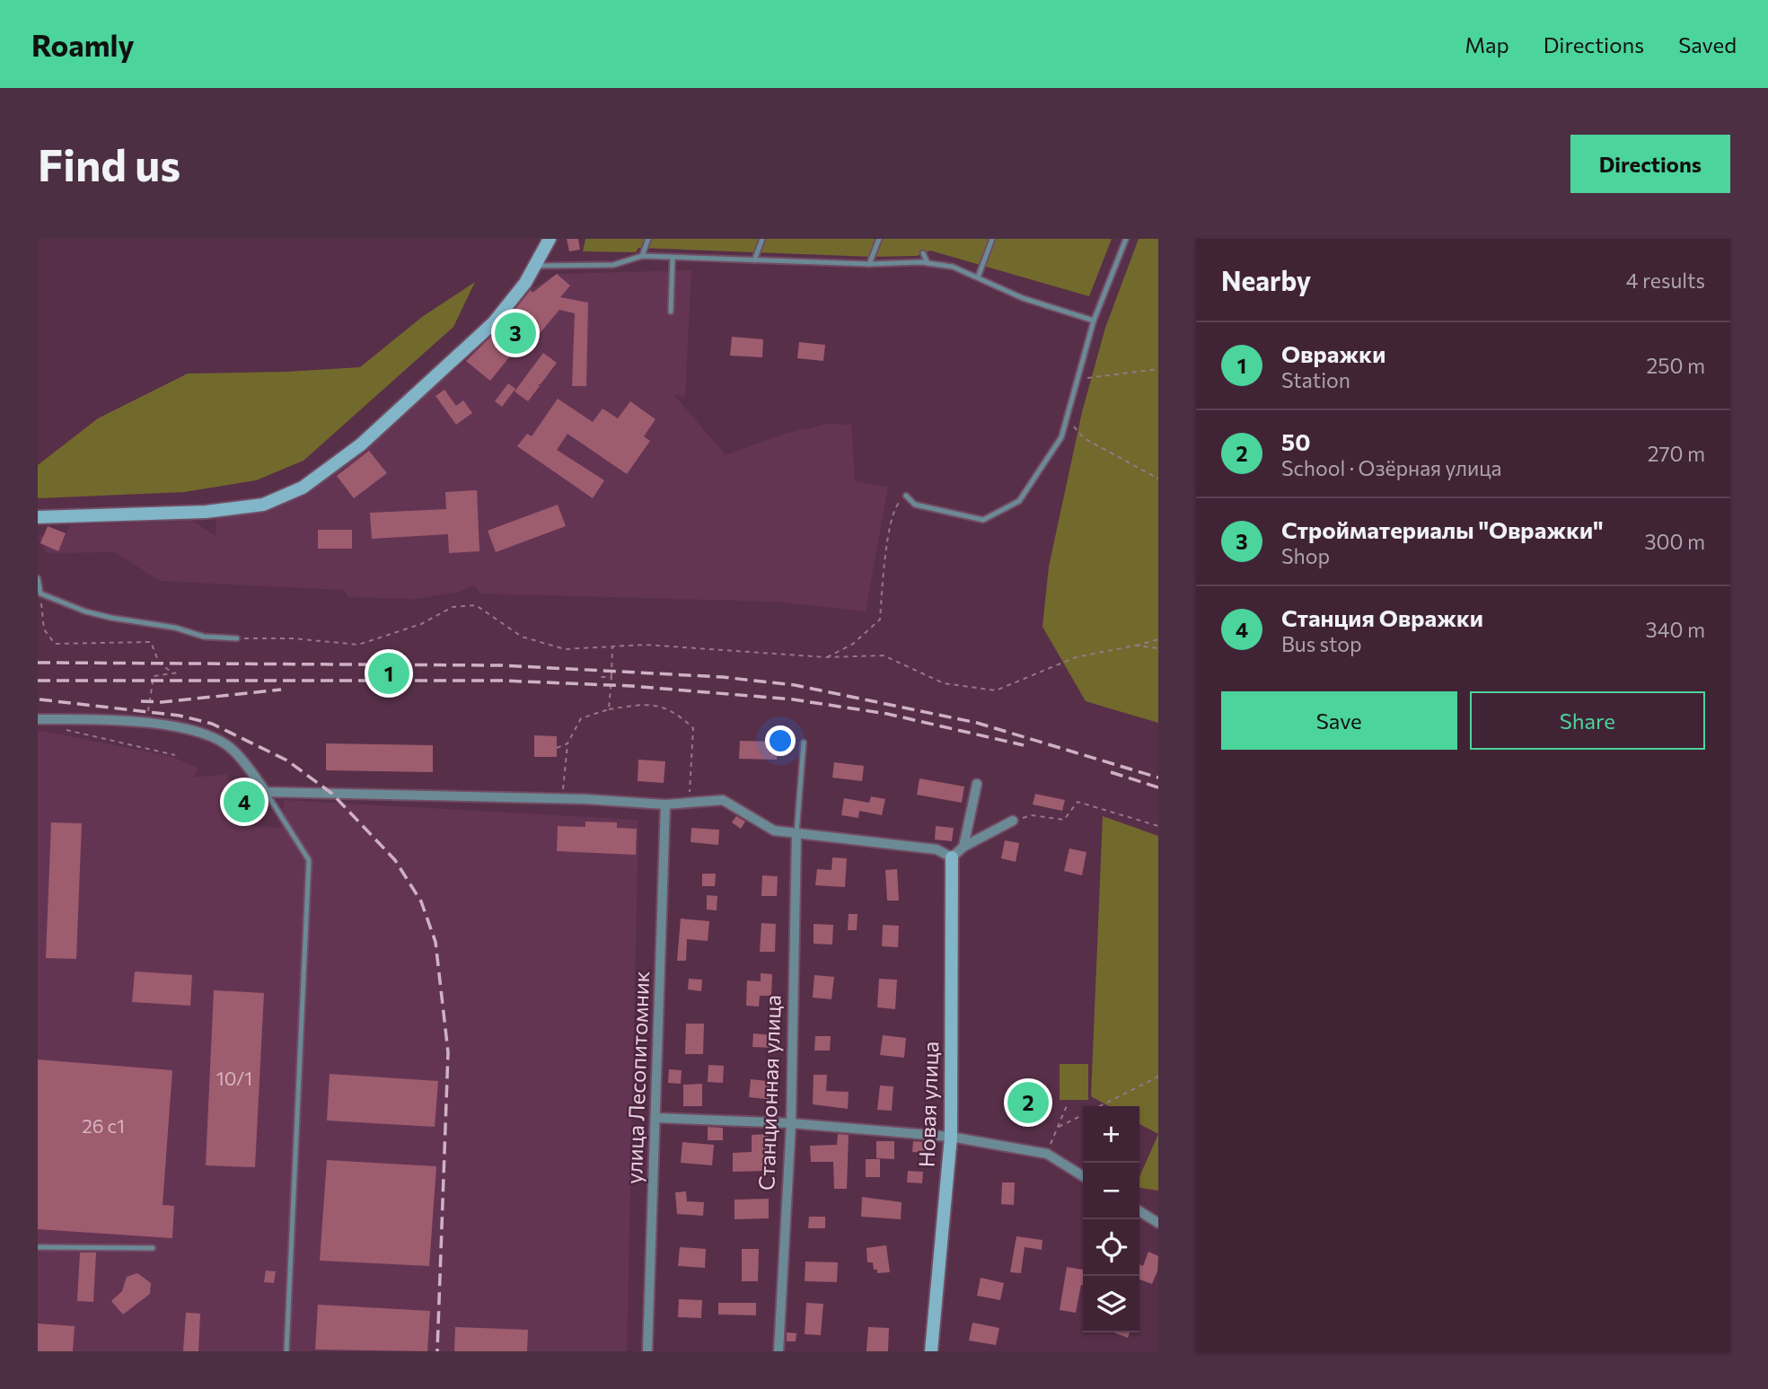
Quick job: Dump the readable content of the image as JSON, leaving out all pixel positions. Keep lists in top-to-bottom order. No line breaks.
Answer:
{"streets":{"main road":["Новая улица"],"street":["улица Лесопитомник","Станционная улица"]},"house_numbers":["10/1","26 с1"],"page":{"header":"Roamly","nav":["Map","Directions","Saved"],"buttons":["Directions",["Save","Share"]],"title":"Find us","heading":["Nearby","4 results"],"pins":["3","1","4","2"],"list":[{"mark":"1","name":"Овражки","note":"Station","value":"250 m"},{"mark":"2","name":"50","note":"School · Озёрная улица","value":"270 m"},{"mark":"3","name":"Стройматериалы \"Овражки\"","note":"Shop","value":"300 m"},{"mark":"4","name":"Станция Овражки","note":"Bus stop","value":"340 m"}],"map_buttons":["+","−"]}}
